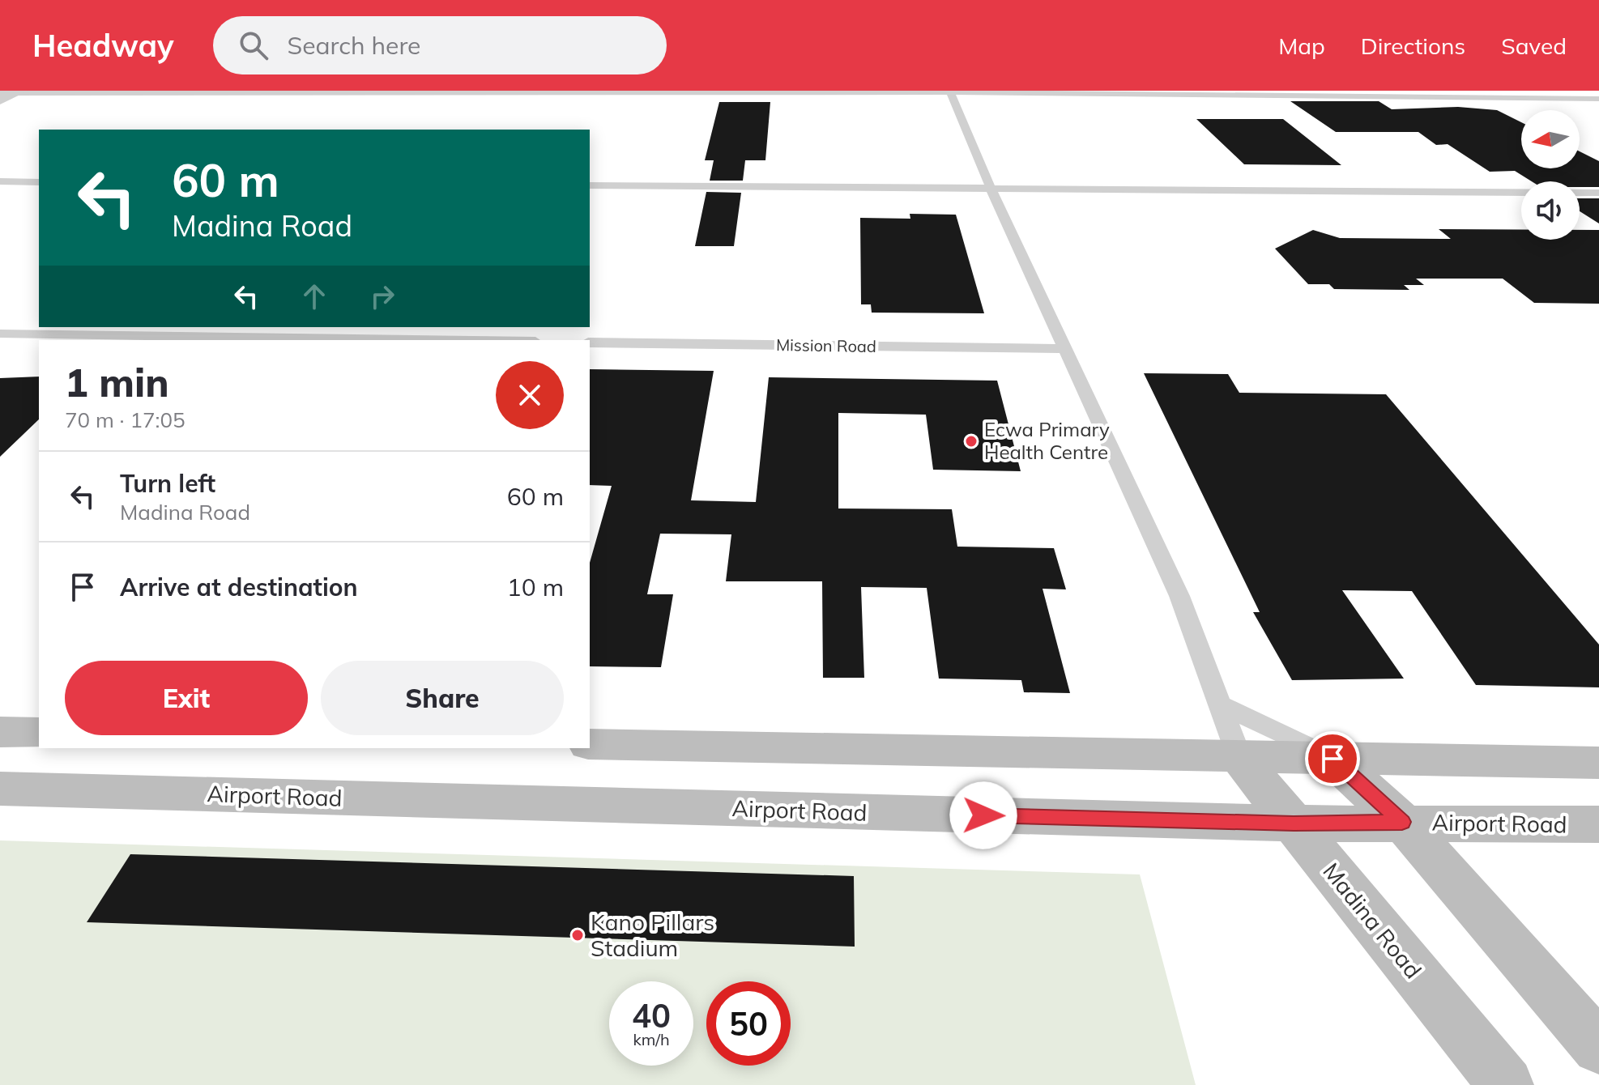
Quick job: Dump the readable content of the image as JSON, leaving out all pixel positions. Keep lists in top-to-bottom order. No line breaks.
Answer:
{"streets":{"main road":["Airport Road","Madina Road"],"lane":["Mission Road"]},"crossings":[["Airport Road","Madina Road"]],"places":["Ecwa Primary Health Centre","Kano Pillars Stadium"],"north":"left","page":{"header":"Headway","search":"Search here","nav":["Map","Directions","Saved"],"turn":["60 m","Madina Road"],"heading":["1 min","70 m · 17:05"],"list":[{"name":"Turn left","note":"Madina Road","value":"60 m"},{"name":"Arrive at destination","value":"10 m"}],"buttons":["Exit","Share"],"speed":"40 km/h","limit":"50"}}
